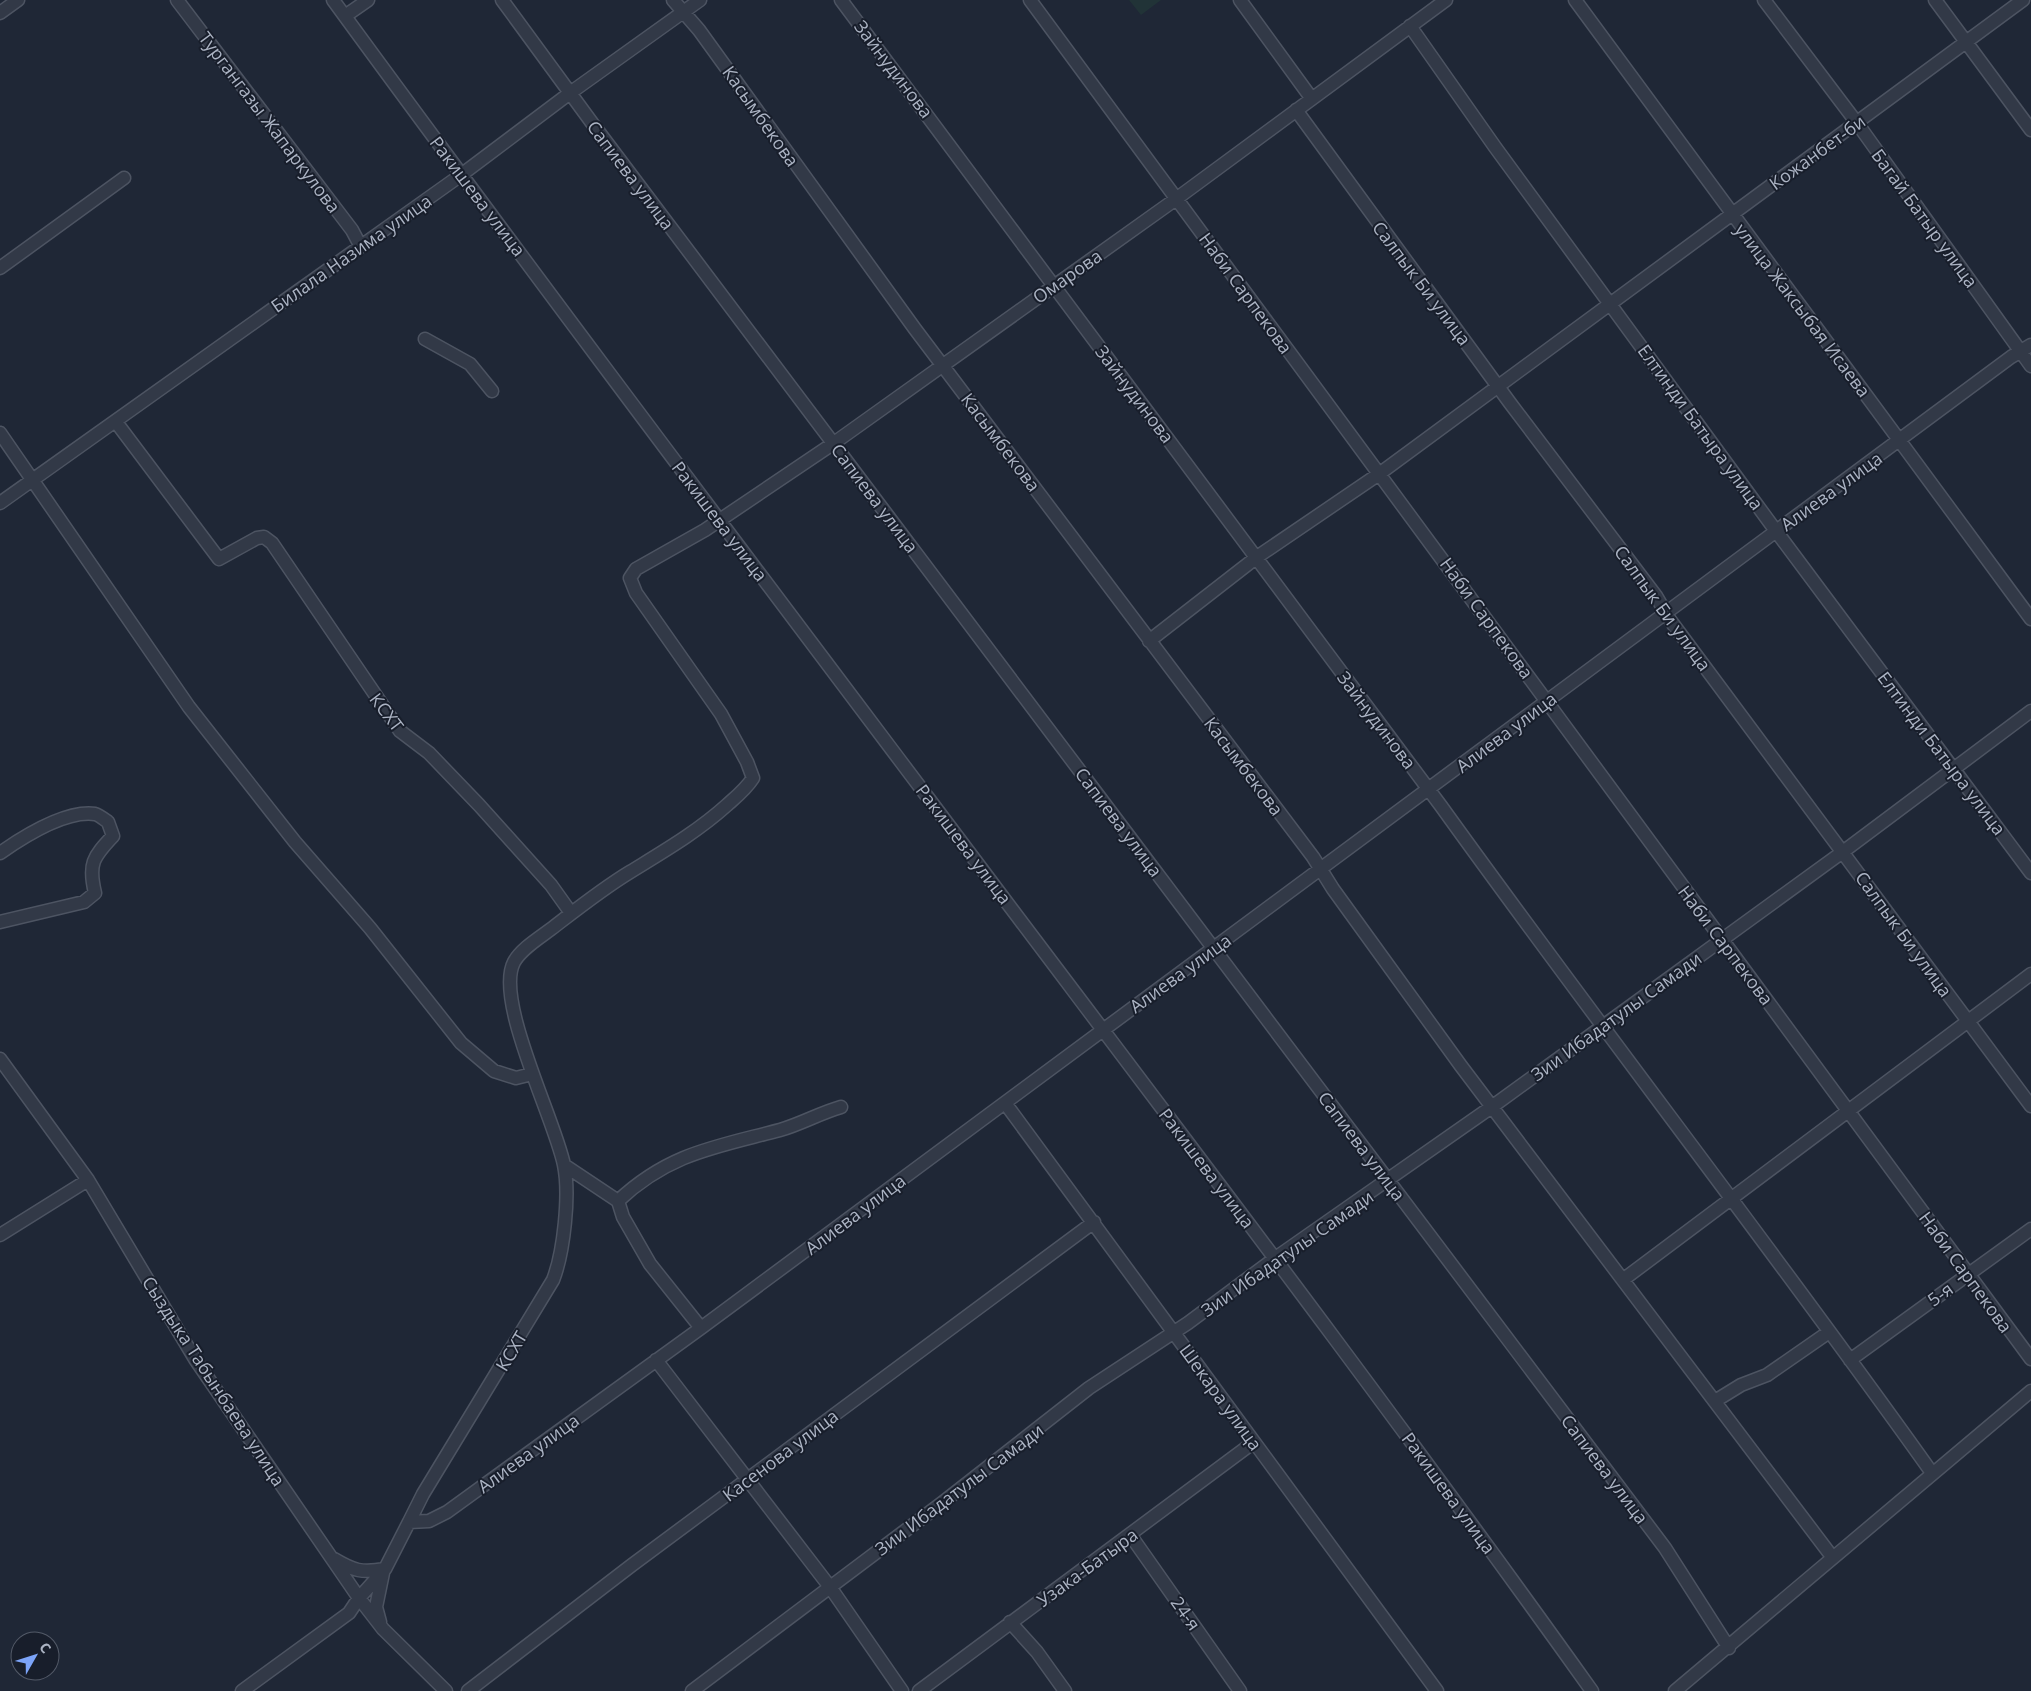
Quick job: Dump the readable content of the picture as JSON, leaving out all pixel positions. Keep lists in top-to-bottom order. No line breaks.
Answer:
{"streets":{"street":["Зайнудинова","Касымбекова","Тургангазы Жапаркулова","Кожанбет-би","Сапиева улица","Ракишева улица","Багай Батыр улица","Билала Назима улица","Омарова","Салпык Би улица","Наби Сарпекова","улица Жаксыбая Исаева","Елтинди Батыра улица","Алиева улица","КСХТ","Зии Ибадатулы Самади","5-я","Сыздыка Табынбаева улица","Шекара улица","Касенова улица","Узака-Батыра","24-я"]},"crossings":[["Зайнудинова","Кожанбет-би"],["Зайнудинова","Омарова"],["Зайнудинова","Алиева улица"],["Зайнудинова","Зии Ибадатулы Самади"],["Зайнудинова","5-я"],["Касымбекова","Кожанбет-би"],["Касымбекова","Билала Назима улица"],["Касымбекова","Омарова"],["Касымбекова","Алиева улица"],["Касымбекова","Зии Ибадатулы Самади"],["Тургангазы Жапаркулова","Билала Назима улица"],["Кожанбет-би","Багай Батыр улица"],["Кожанбет-би","Салпык Би улица"],["Кожанбет-би","Наби Сарпекова"],["Кожанбет-би","улица Жаксыбая Исаева"],["Кожанбет-би","Елтинди Батыра улица"],["Сапиева улица","Билала Назима улица"],["Сапиева улица","Омарова"],["Сапиева улица","Алиева улица"],["Сапиева улица","Зии Ибадатулы Самади"],["Ракишева улица","Билала Назима улица"],["Ракишева улица","Омарова"],["Ракишева улица","Алиева улица"],["Ракишева улица","Зии Ибадатулы Самади"],["Багай Батыр улица","Алиева улица"],["Билала Назима улица","КСХТ"],["Омарова","Салпык Би улица"],["Омарова","Наби Сарпекова"],["Омарова","Елтинди Батыра улица"],["Омарова","КСХТ"],["Салпык Би улица","Алиева улица"],["Салпык Би улица","Зии Ибадатулы Самади"],["Наби Сарпекова","Алиева улица"],["Наби Сарпекова","Зии Ибадатулы Самади"],["Наби Сарпекова","5-я"],["улица Жаксыбая Исаева","Алиева улица"],["Елтинди Батыра улица","Алиева улица"],["Елтинди Батыра улица","Зии Ибадатулы Самади"],["Алиева улица","КСХТ"],["Алиева улица","Шекара улица"],["Зии Ибадатулы Самади","Шекара улица"],["Шекара улица","Касенова улица"],["Шекара улица","Узака-Батыра"],["Узака-Батыра","24-я"]],"north":"top right"}
